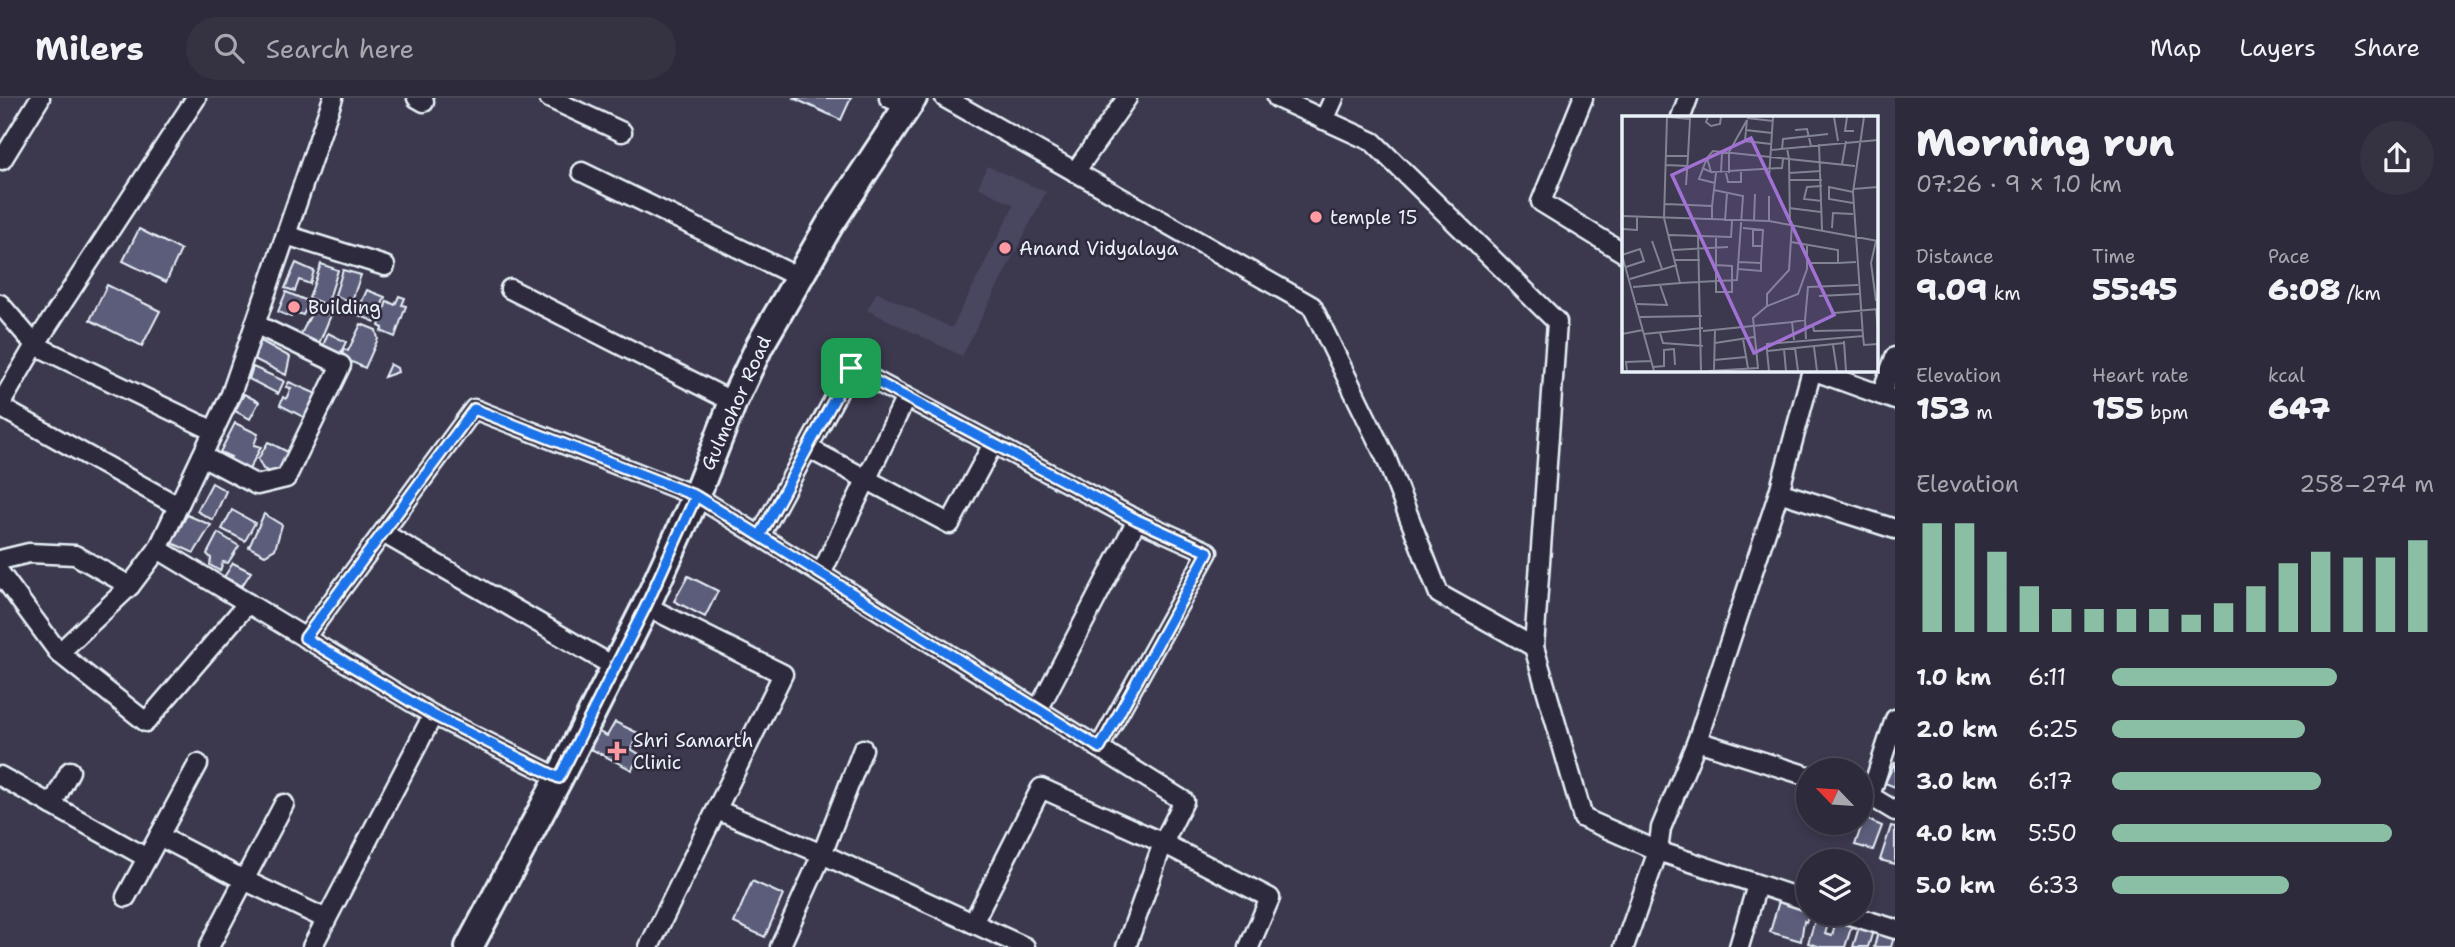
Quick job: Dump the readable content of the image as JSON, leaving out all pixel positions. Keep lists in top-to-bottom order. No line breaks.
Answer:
{"streets":{"street":["Gulmohor Road"]},"places":{"other":["temple 15","Anand Vidyalaya","Building"],"health":["Shri Samarth Clinic"]},"north":"top left","page":{"header":"Milers","search":"Search here","nav":["Map","Layers","Share"],"heading":["Morning run","07:26 · 9 × 1.0 km"],"stats":[["Distance","9.09 km"],["Time","55:45"],["Pace","6:08 /km"],["Elevation","153 m"],["Heart rate","155 bpm"],["kcal","647"]],"chart":["Elevation","258–274 m"],"list":[{"name":"1.0 km","note":"6:11"},{"name":"2.0 km","note":"6:25"},{"name":"3.0 km","note":"6:17"},{"name":"4.0 km","note":"5:50"},{"name":"5.0 km","note":"6:33"}]}}
